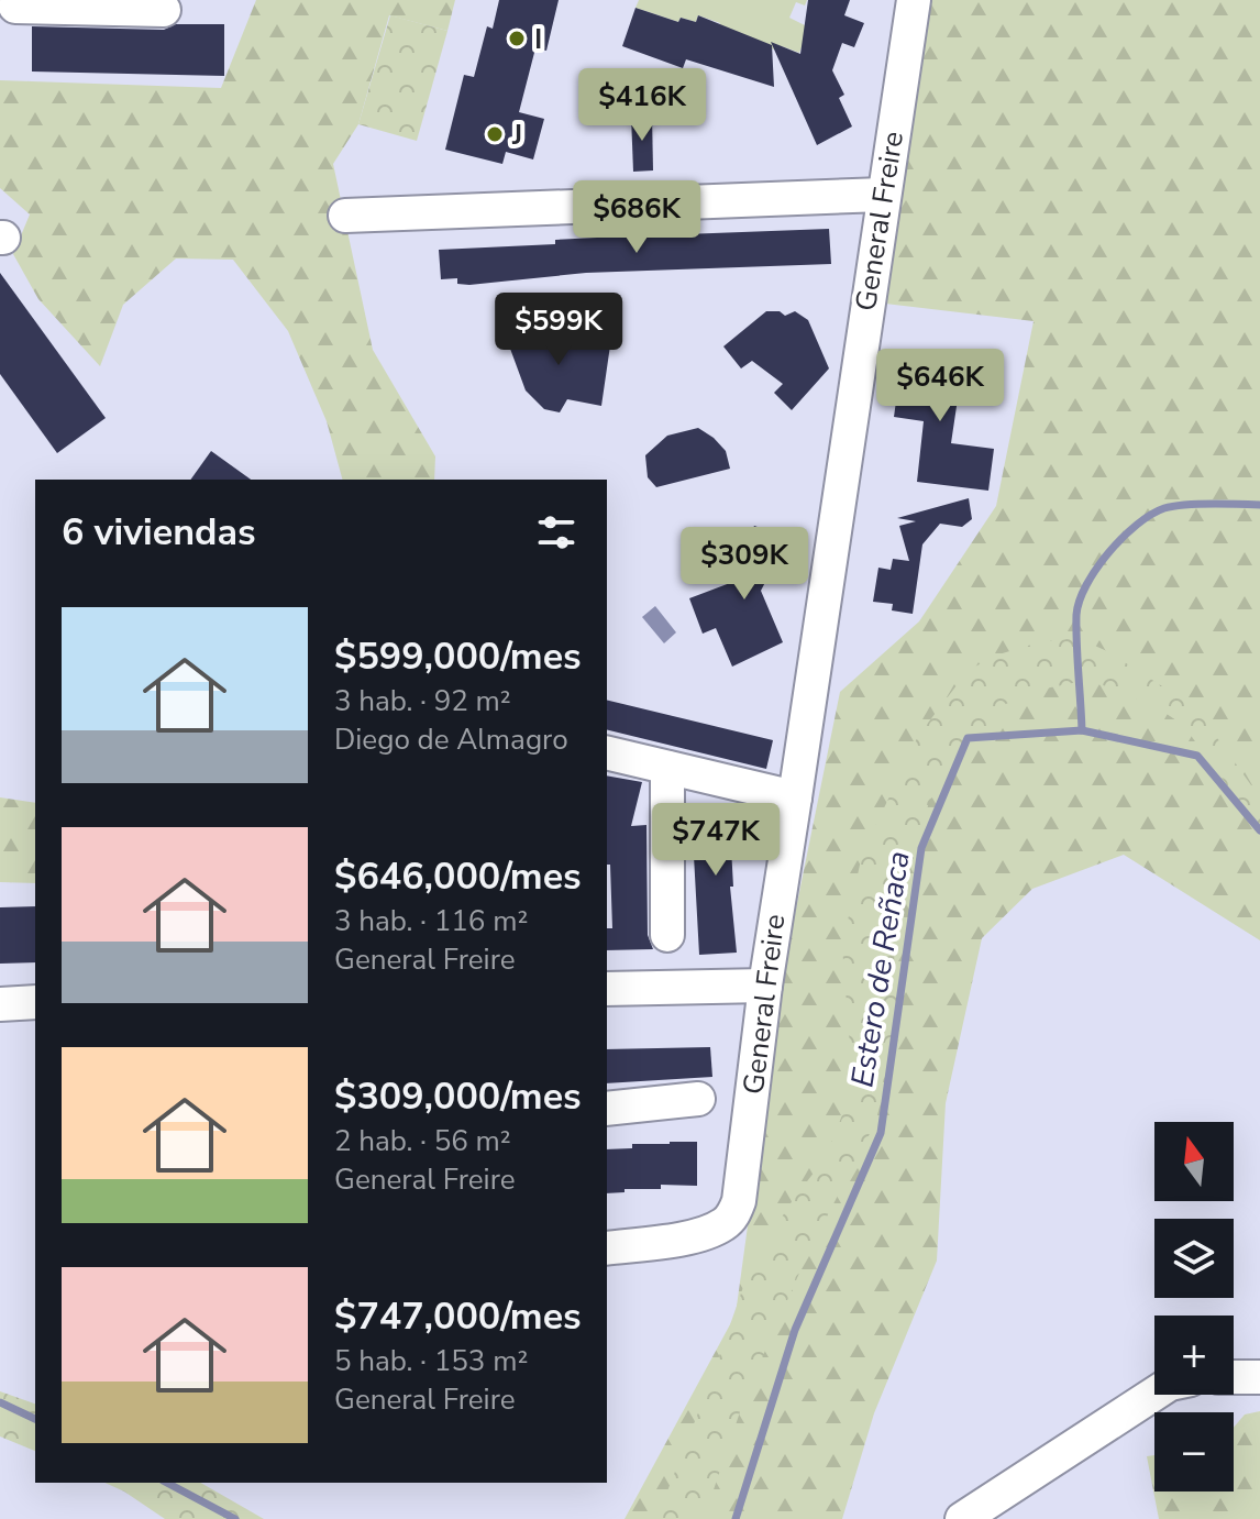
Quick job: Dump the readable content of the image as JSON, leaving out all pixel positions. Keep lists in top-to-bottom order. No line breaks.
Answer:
{"streets":{"street":["General Freire"]},"water":["Estero de Reñaca"],"places":["I","J"],"north":"top","page":{"price":["$416K","$686K","$599K","$646K","$309K","$747K"],"heading":"6 viviendas","list":[{"name":"$599,000/mes","note":"3 hab. · 92 m² · Diego de Almagro"},{"name":"$646,000/mes","note":"3 hab. · 116 m² · General Freire"},{"name":"$309,000/mes","note":"2 hab. · 56 m² · General Freire"},{"name":"$747,000/mes","note":"5 hab. · 153 m² · General Freire"}],"map_buttons":["+","−"]}}
